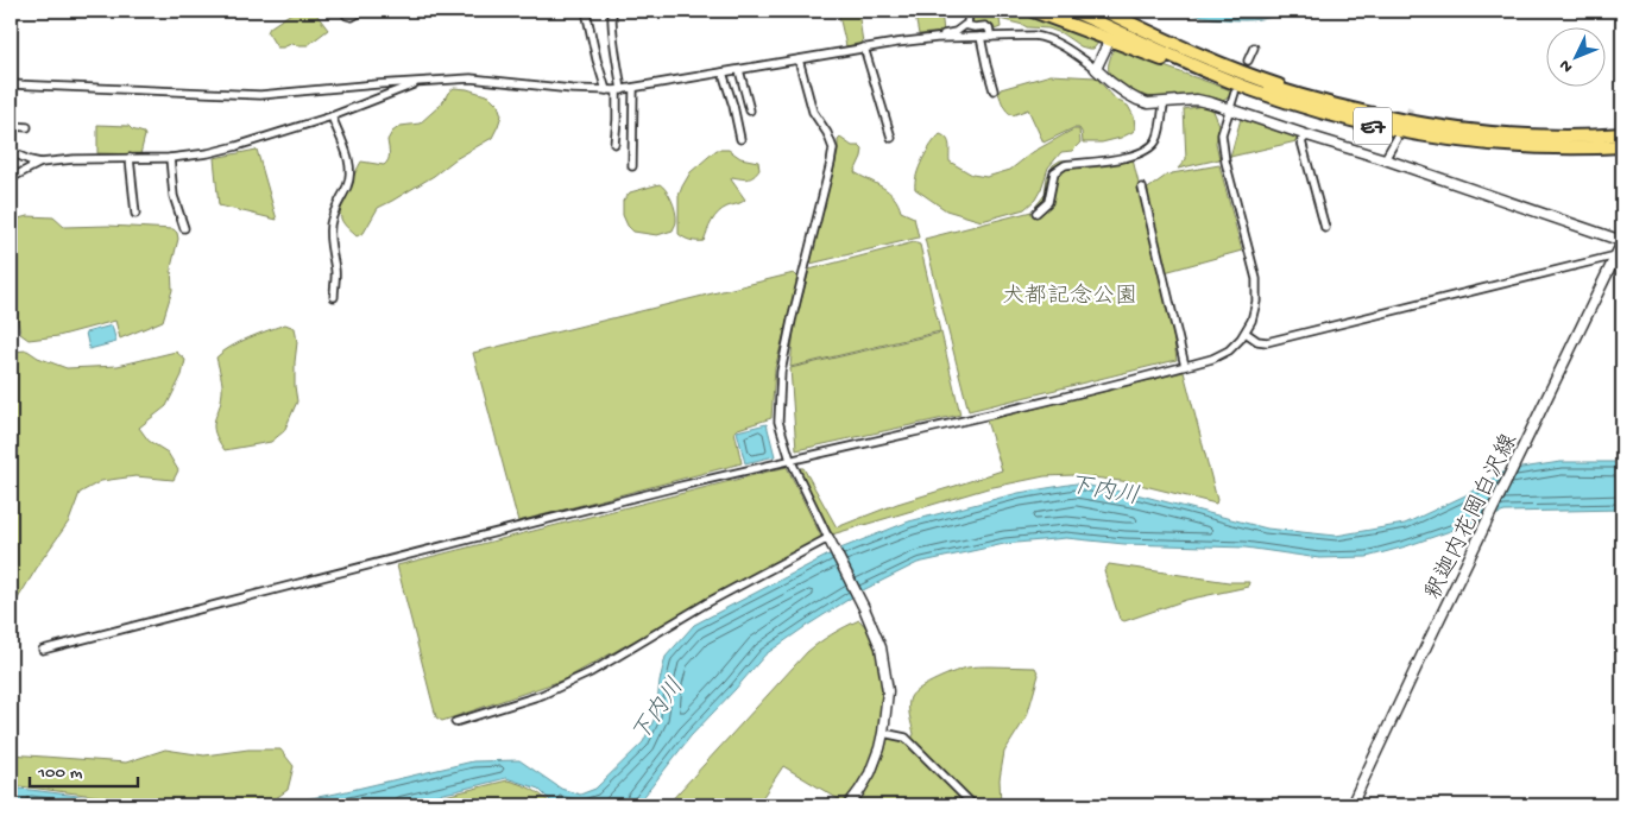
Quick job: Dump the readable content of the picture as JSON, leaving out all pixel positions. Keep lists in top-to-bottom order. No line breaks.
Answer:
{"streets":{"highway":["E7"],"street":["釈迦内花岡白沢線"]},"water":["下内川"],"parks":["犬都記念公園"],"scale_bar":"100 m","north":"bottom left"}
